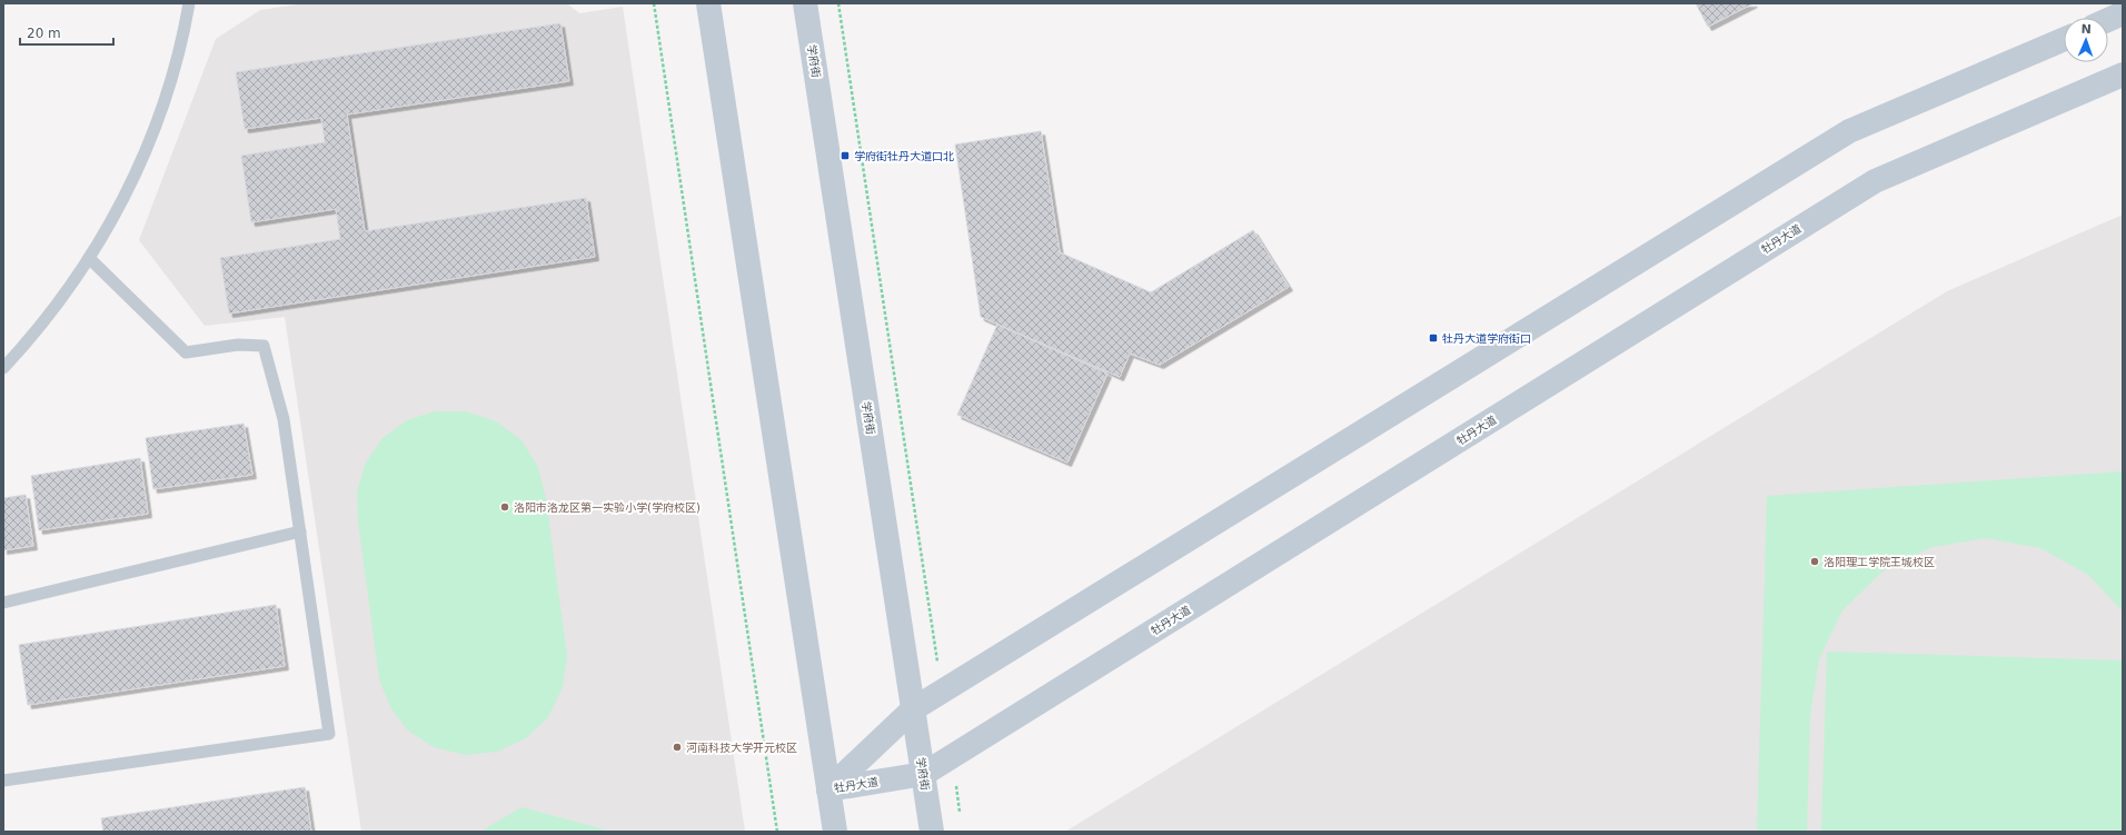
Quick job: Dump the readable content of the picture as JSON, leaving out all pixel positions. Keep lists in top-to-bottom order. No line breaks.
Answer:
{"streets":{"main road":["学府街","牡丹大道"]},"crossings":[["学府街","牡丹大道"]],"places":{"transit":["学府街牡丹大道口北","牡丹大道学府街口"],"other":["洛阳市洛龙区第一实验小学(学府校区)","洛阳理工学院王城校区","河南科技大学开元校区"]},"scale_bar":"20 m","north":"top"}
